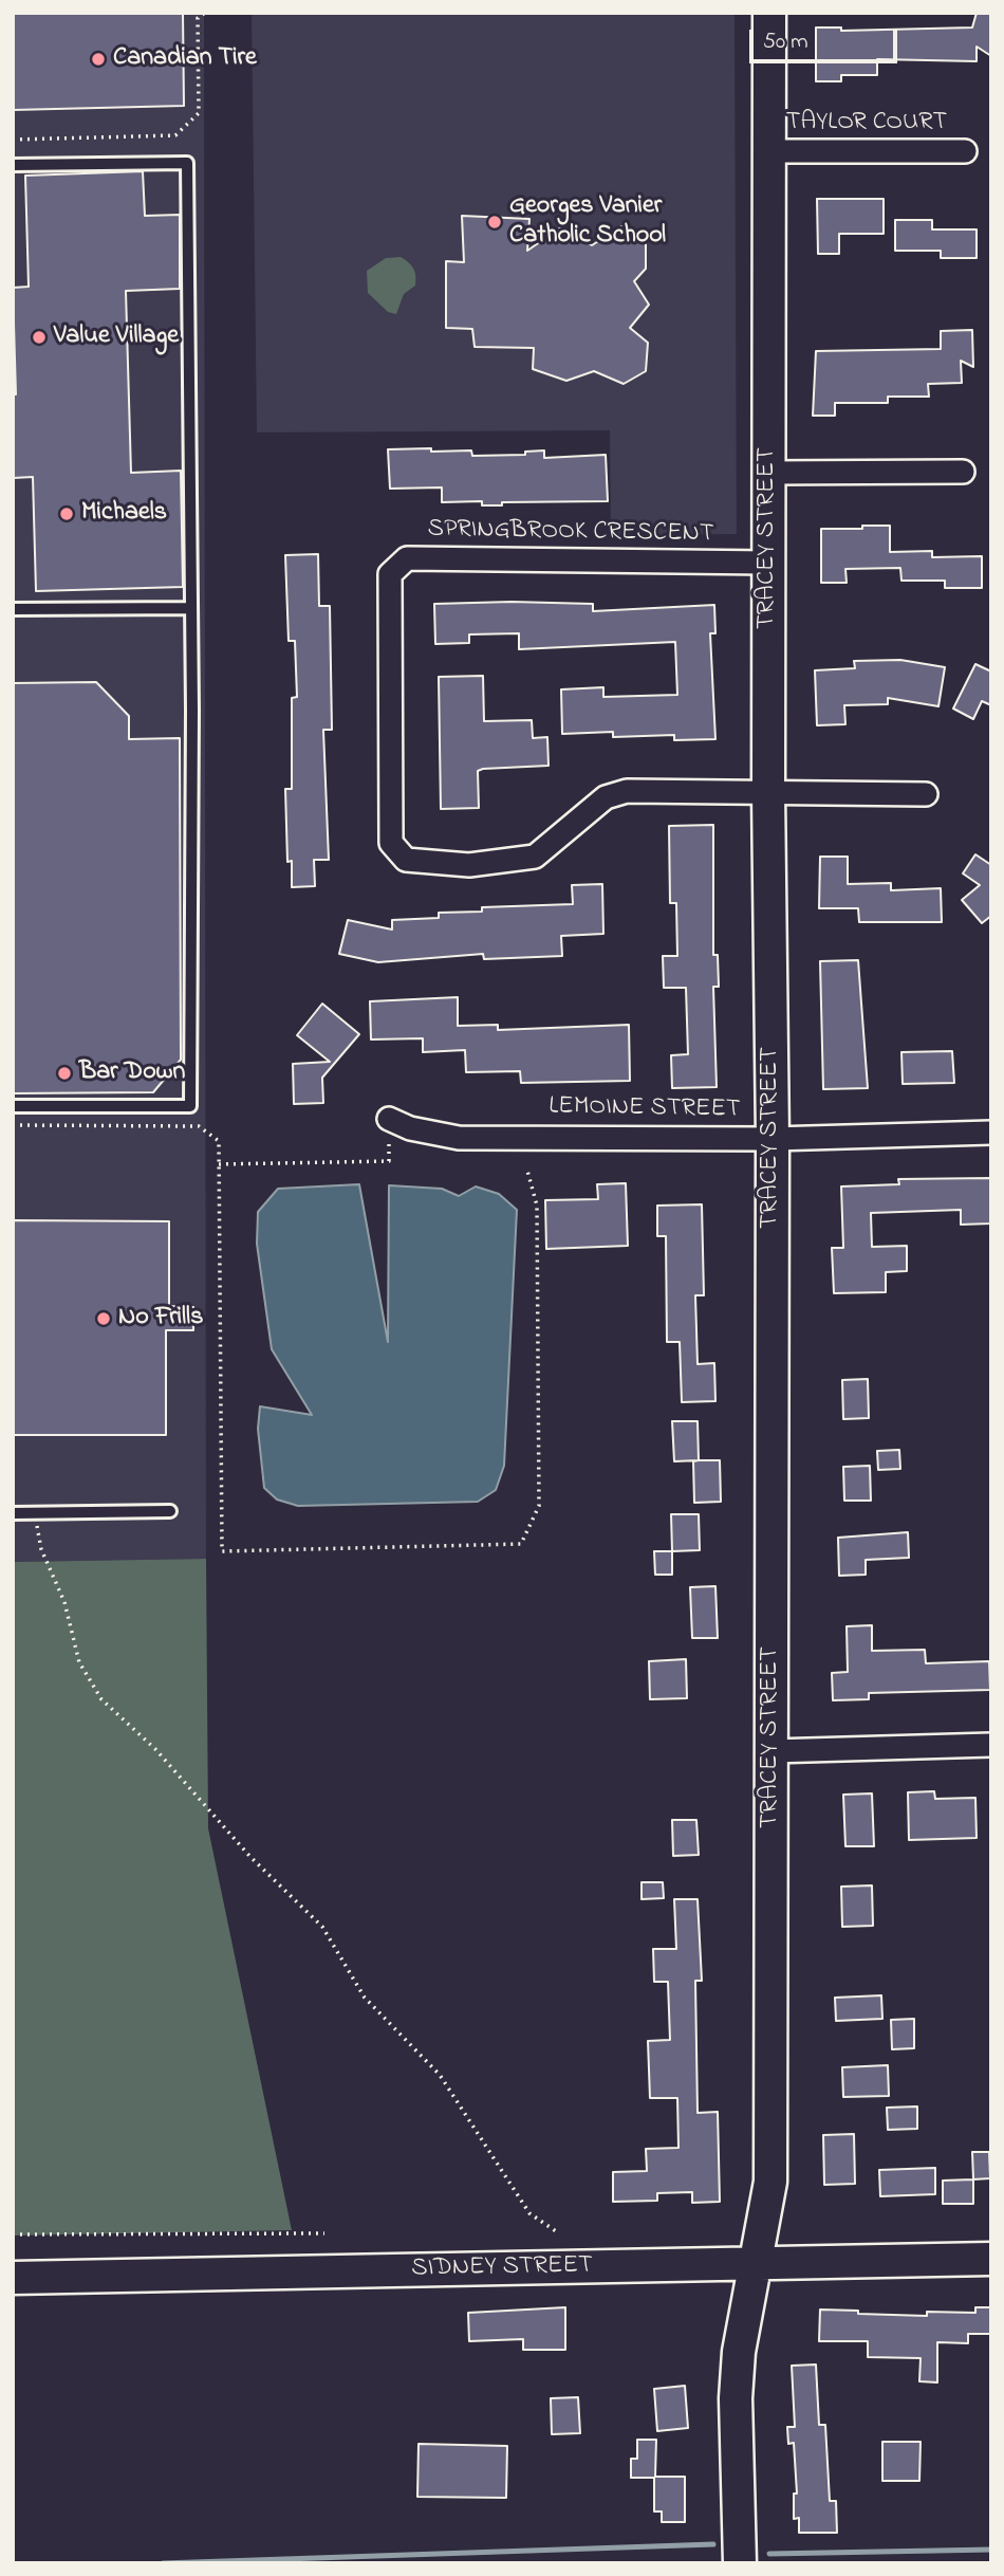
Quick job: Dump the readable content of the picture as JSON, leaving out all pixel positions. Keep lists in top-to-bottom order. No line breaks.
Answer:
{"streets":{"street":["TAYLOR COURT","SPRINGBROOK CRESCENT","TRACEY STREET","LEMOINE STREET","SIDNEY STREET"]},"crossings":[["TAYLOR COURT","TRACEY STREET"],["SPRINGBROOK CRESCENT","TRACEY STREET"],["TRACEY STREET","LEMOINE STREET"],["TRACEY STREET","SIDNEY STREET"]],"places":["Canadian Tire","Georges Vanier Catholic School","Value Village","Michaels","Bar Down","No Frills"],"scale_bar":"50 m"}
